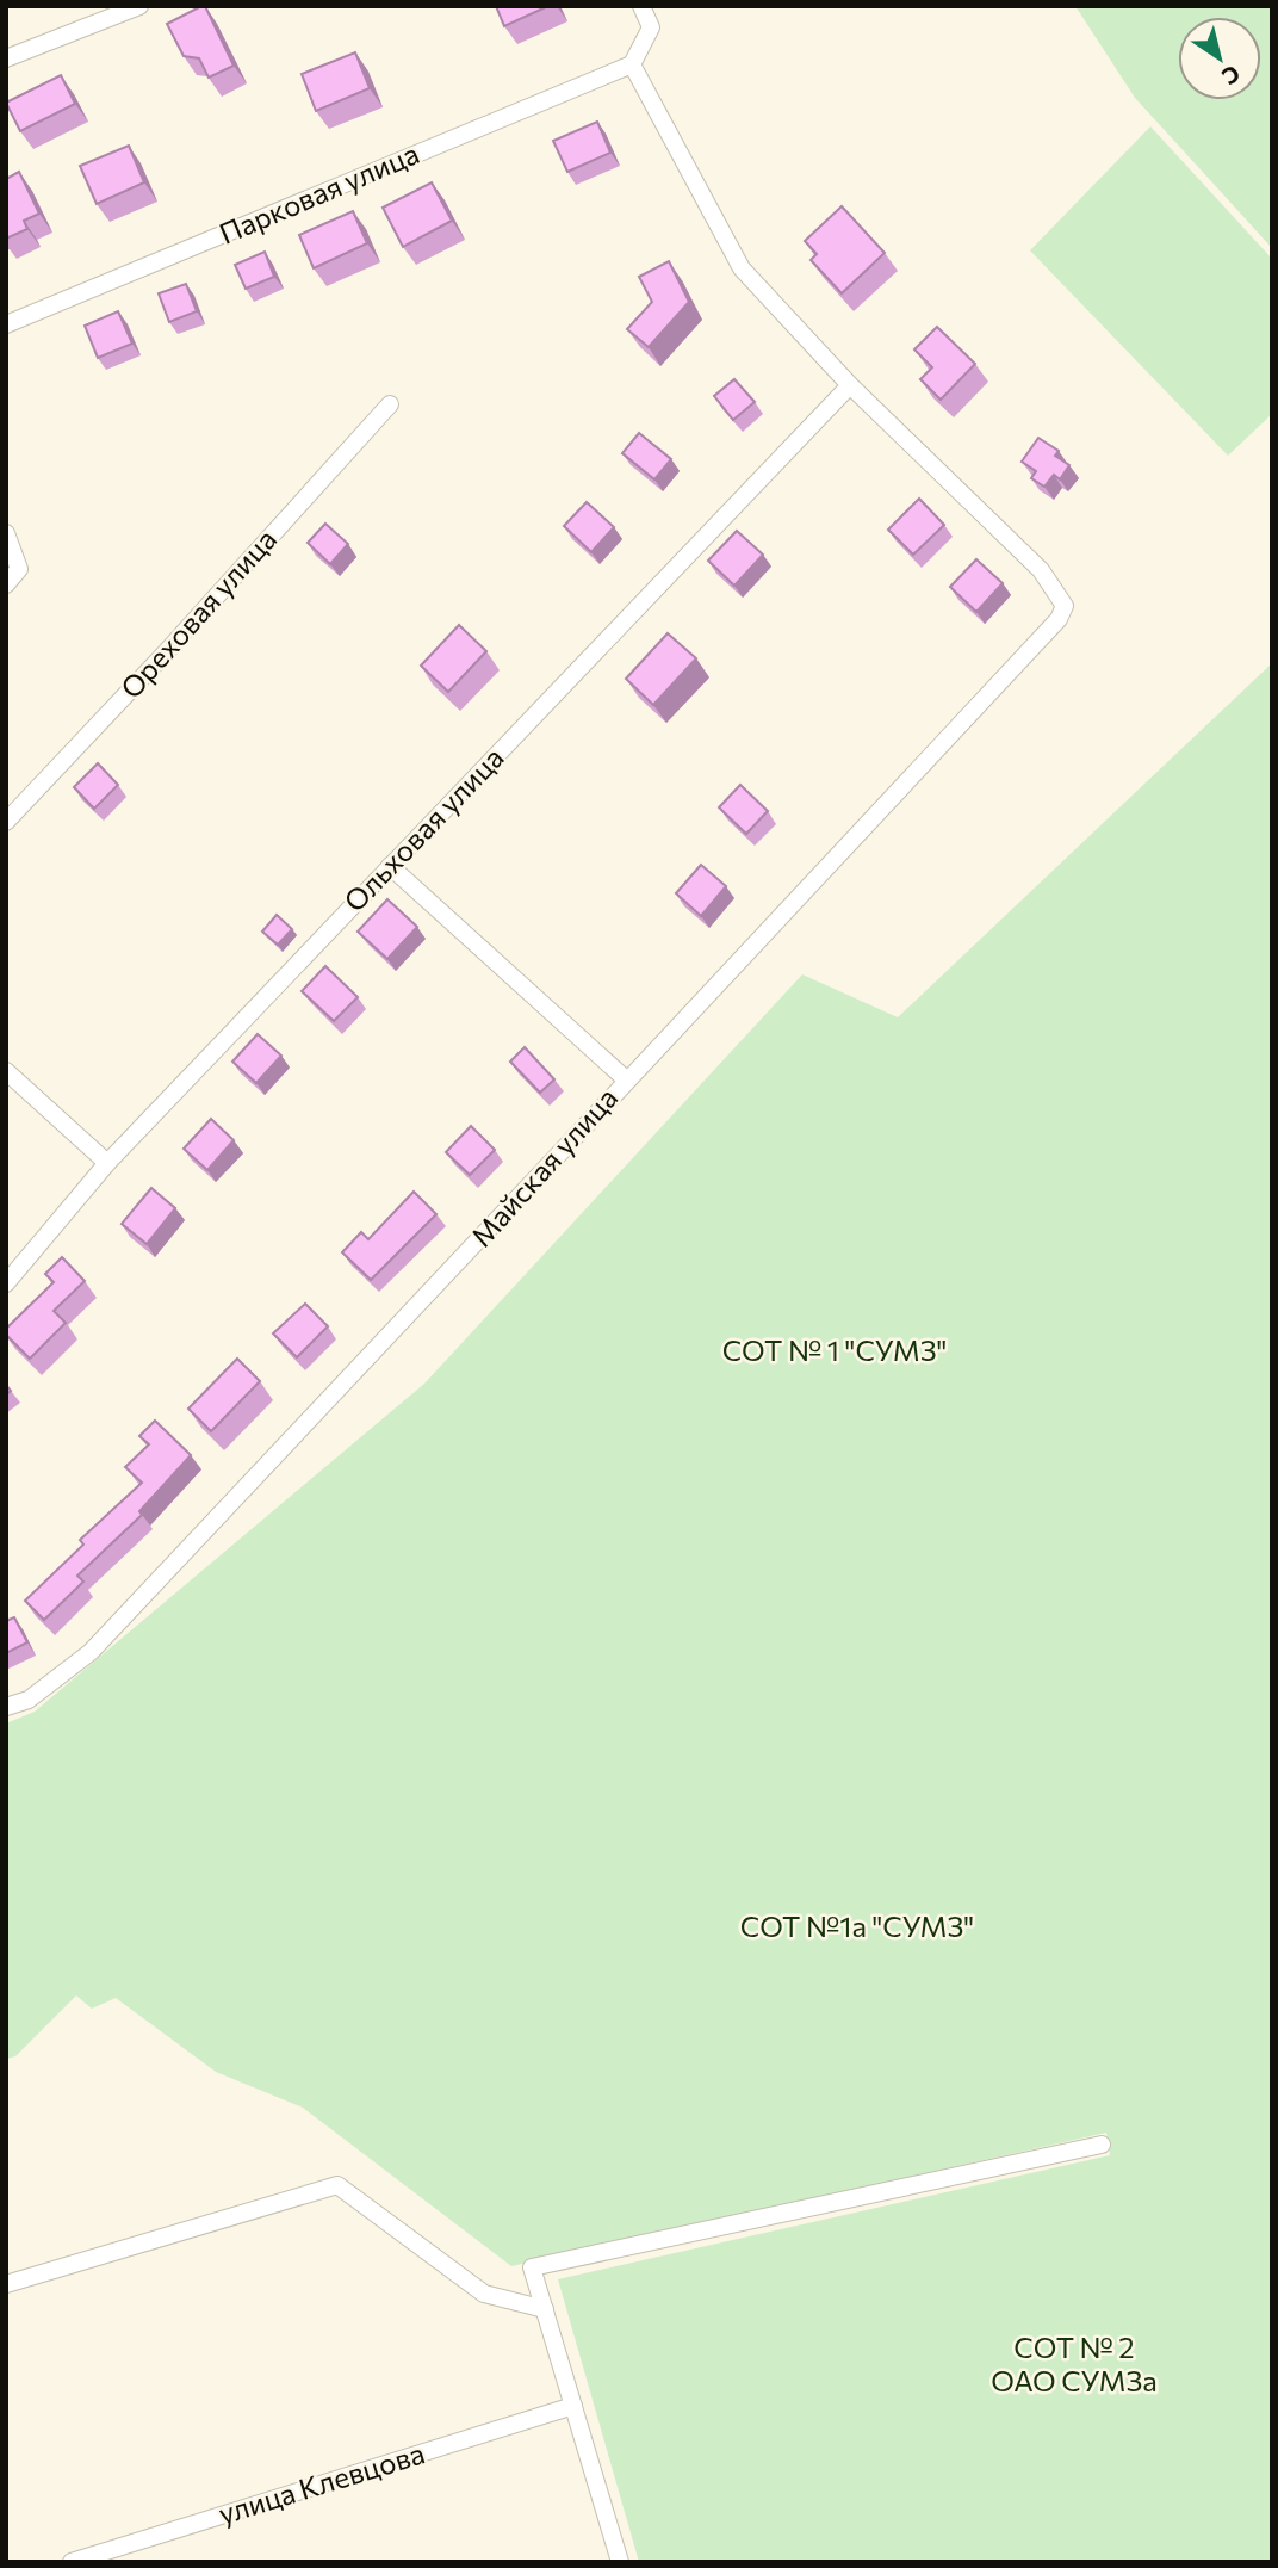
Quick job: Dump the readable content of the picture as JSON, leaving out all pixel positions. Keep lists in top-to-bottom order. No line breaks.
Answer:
{"streets":{"street":["Парковая улица","Ореховая улица","Ольховая улица","Майская улица","улица Клевцова"]},"crossings":[["Ольховая улица","Майская улица"]],"parks":["СОТ № 1 \"СУМЗ\"","СОТ №1а \"СУМЗ\"","СОТ № 2 ОАО СУМЗа"],"north":"bottom right"}
